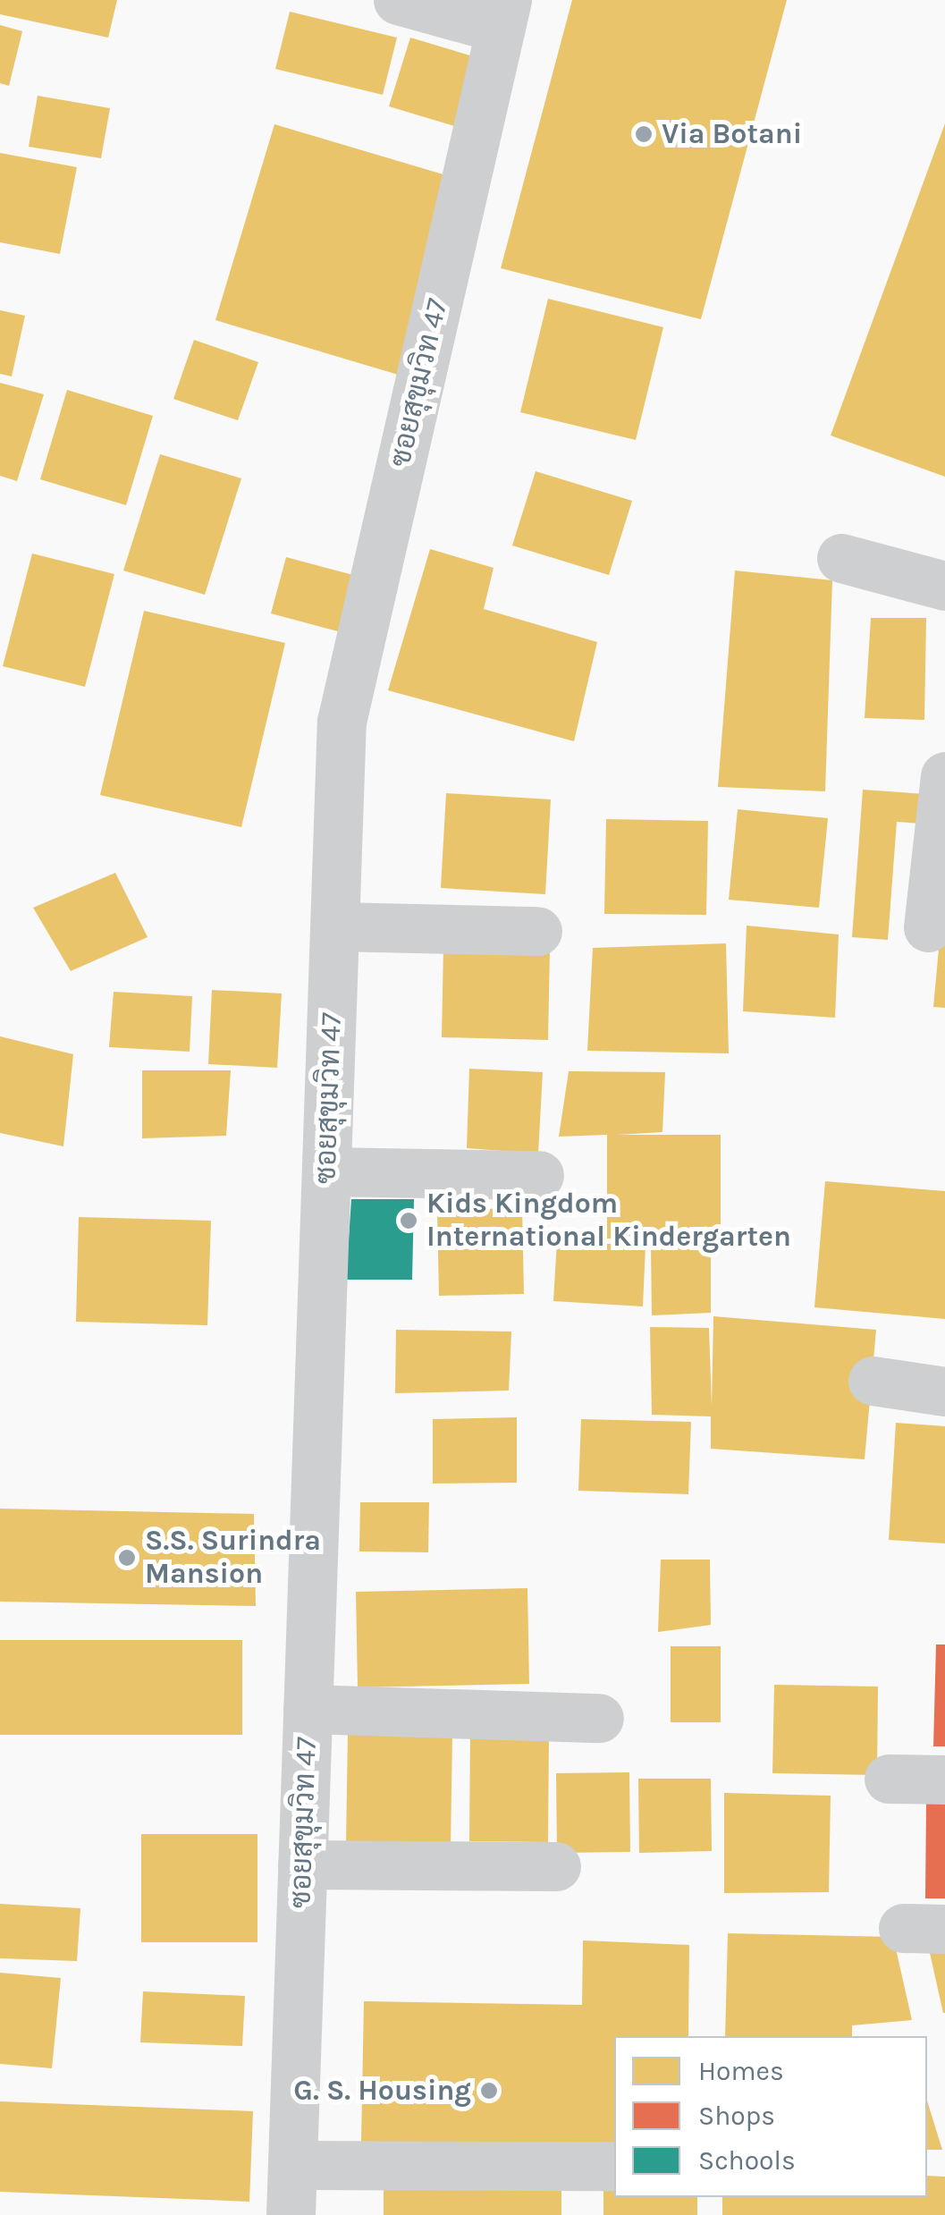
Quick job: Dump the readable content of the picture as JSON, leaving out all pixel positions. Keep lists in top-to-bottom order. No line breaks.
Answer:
{"streets":{"street":["ซอยสุขุมวิท 47"]},"places":["Via Botani","Kids Kingdom International Kindergarten","S.S. Surindra Mansion","G. S. Housing"],"legend":["Homes","Shops","Schools"]}
